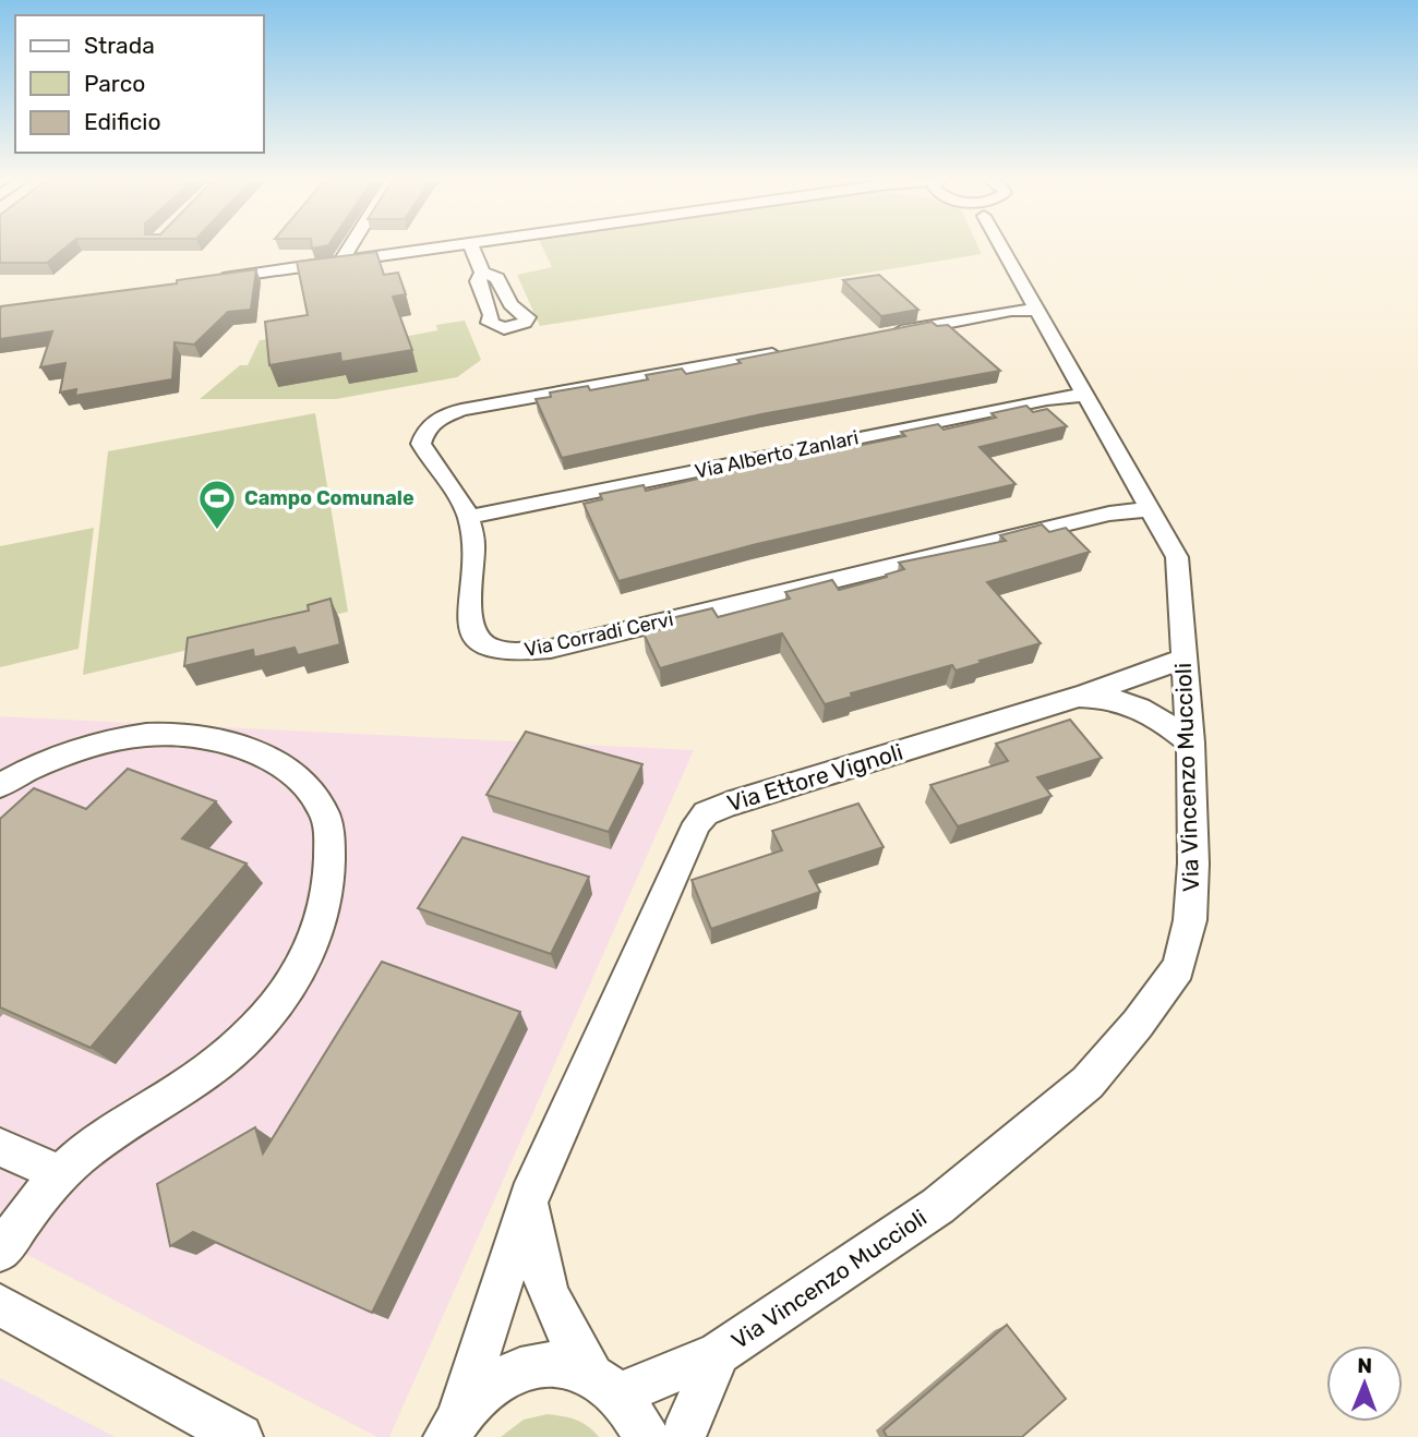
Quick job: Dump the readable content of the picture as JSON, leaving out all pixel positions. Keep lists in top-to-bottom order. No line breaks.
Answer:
{"streets":{"street":["Via Alberto Zanlari","Via Corradi Cervi","Via Ettore Vignoli","Via Vincenzo Muccioli"]},"crossings":[["Via Alberto Zanlari","Via Corradi Cervi"],["Via Alberto Zanlari","Via Vincenzo Muccioli"],["Via Corradi Cervi","Via Vincenzo Muccioli"],["Via Ettore Vignoli","Via Vincenzo Muccioli"]],"places":{"sports":["Campo Comunale"]},"legend":["Strada","Parco","Edificio"],"north":"top"}
